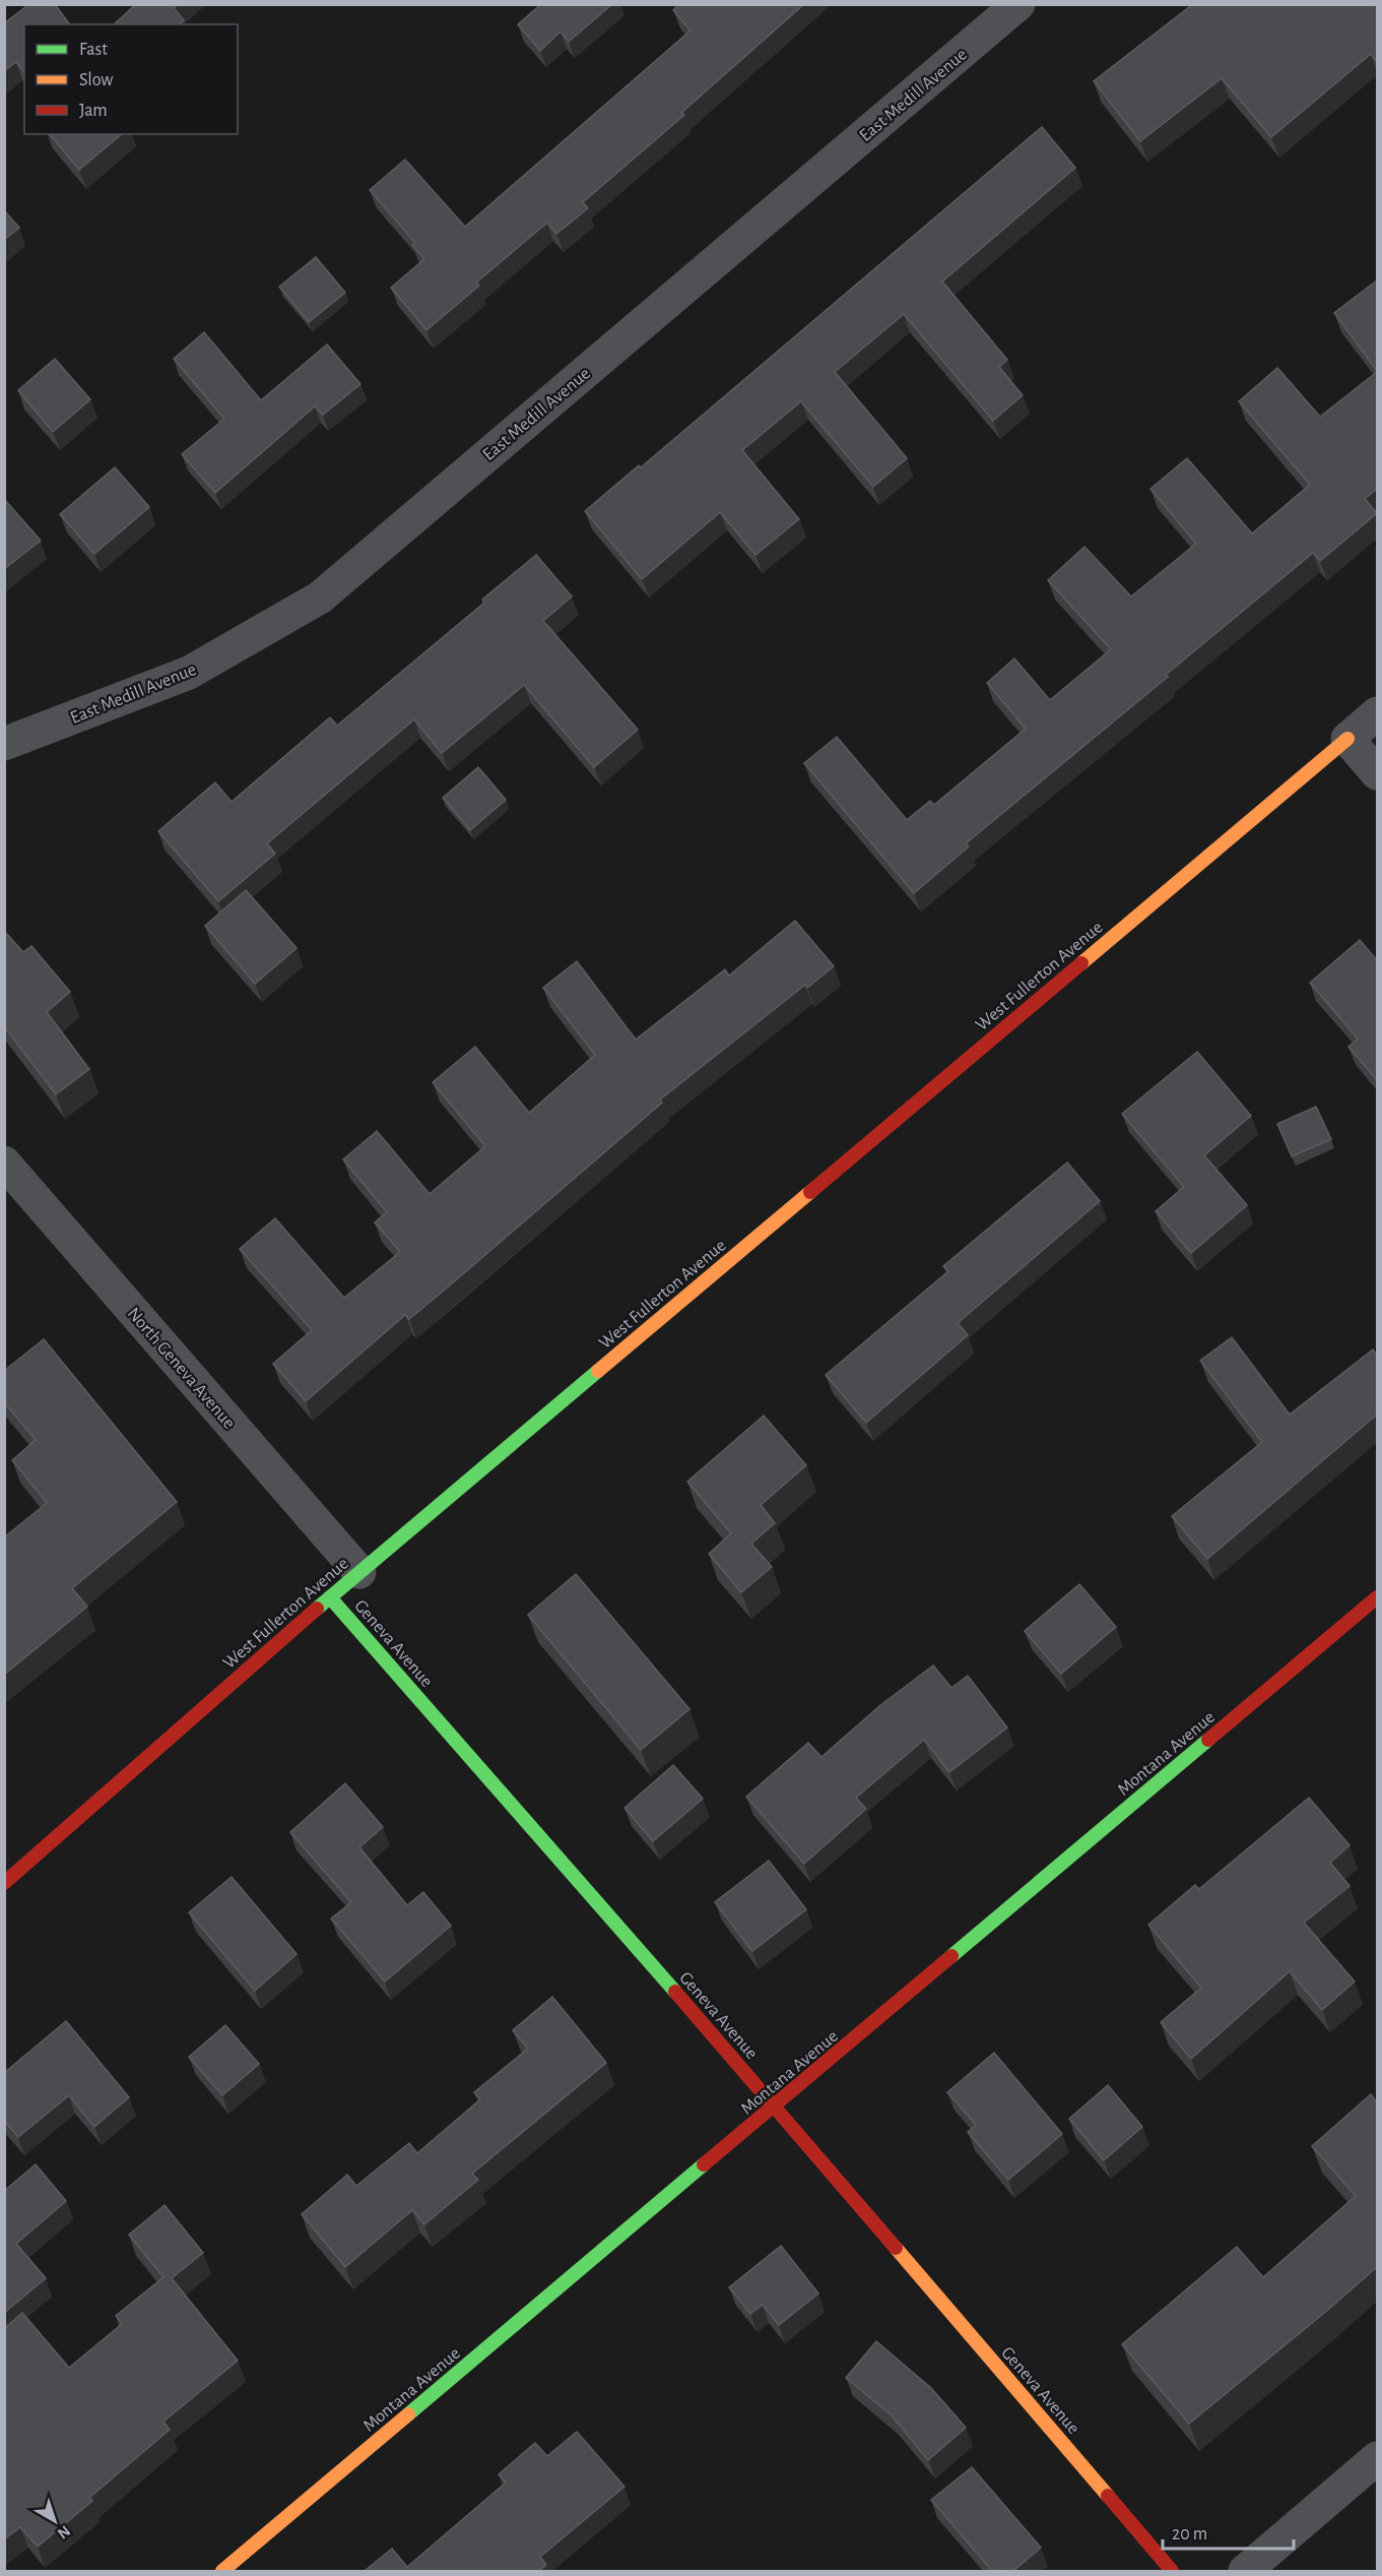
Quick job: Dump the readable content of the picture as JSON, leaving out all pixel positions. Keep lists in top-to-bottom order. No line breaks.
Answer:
{"streets":{"street":["East Medill Avenue","West Fullerton Avenue","North Geneva Avenue","Geneva Avenue","Montana Avenue"]},"crossings":[["West Fullerton Avenue","North Geneva Avenue"],["West Fullerton Avenue","Geneva Avenue"],["Geneva Avenue","Montana Avenue"]],"legend":["Fast","Slow","Jam"],"scale_bar":"20 m","north":"bottom right"}
